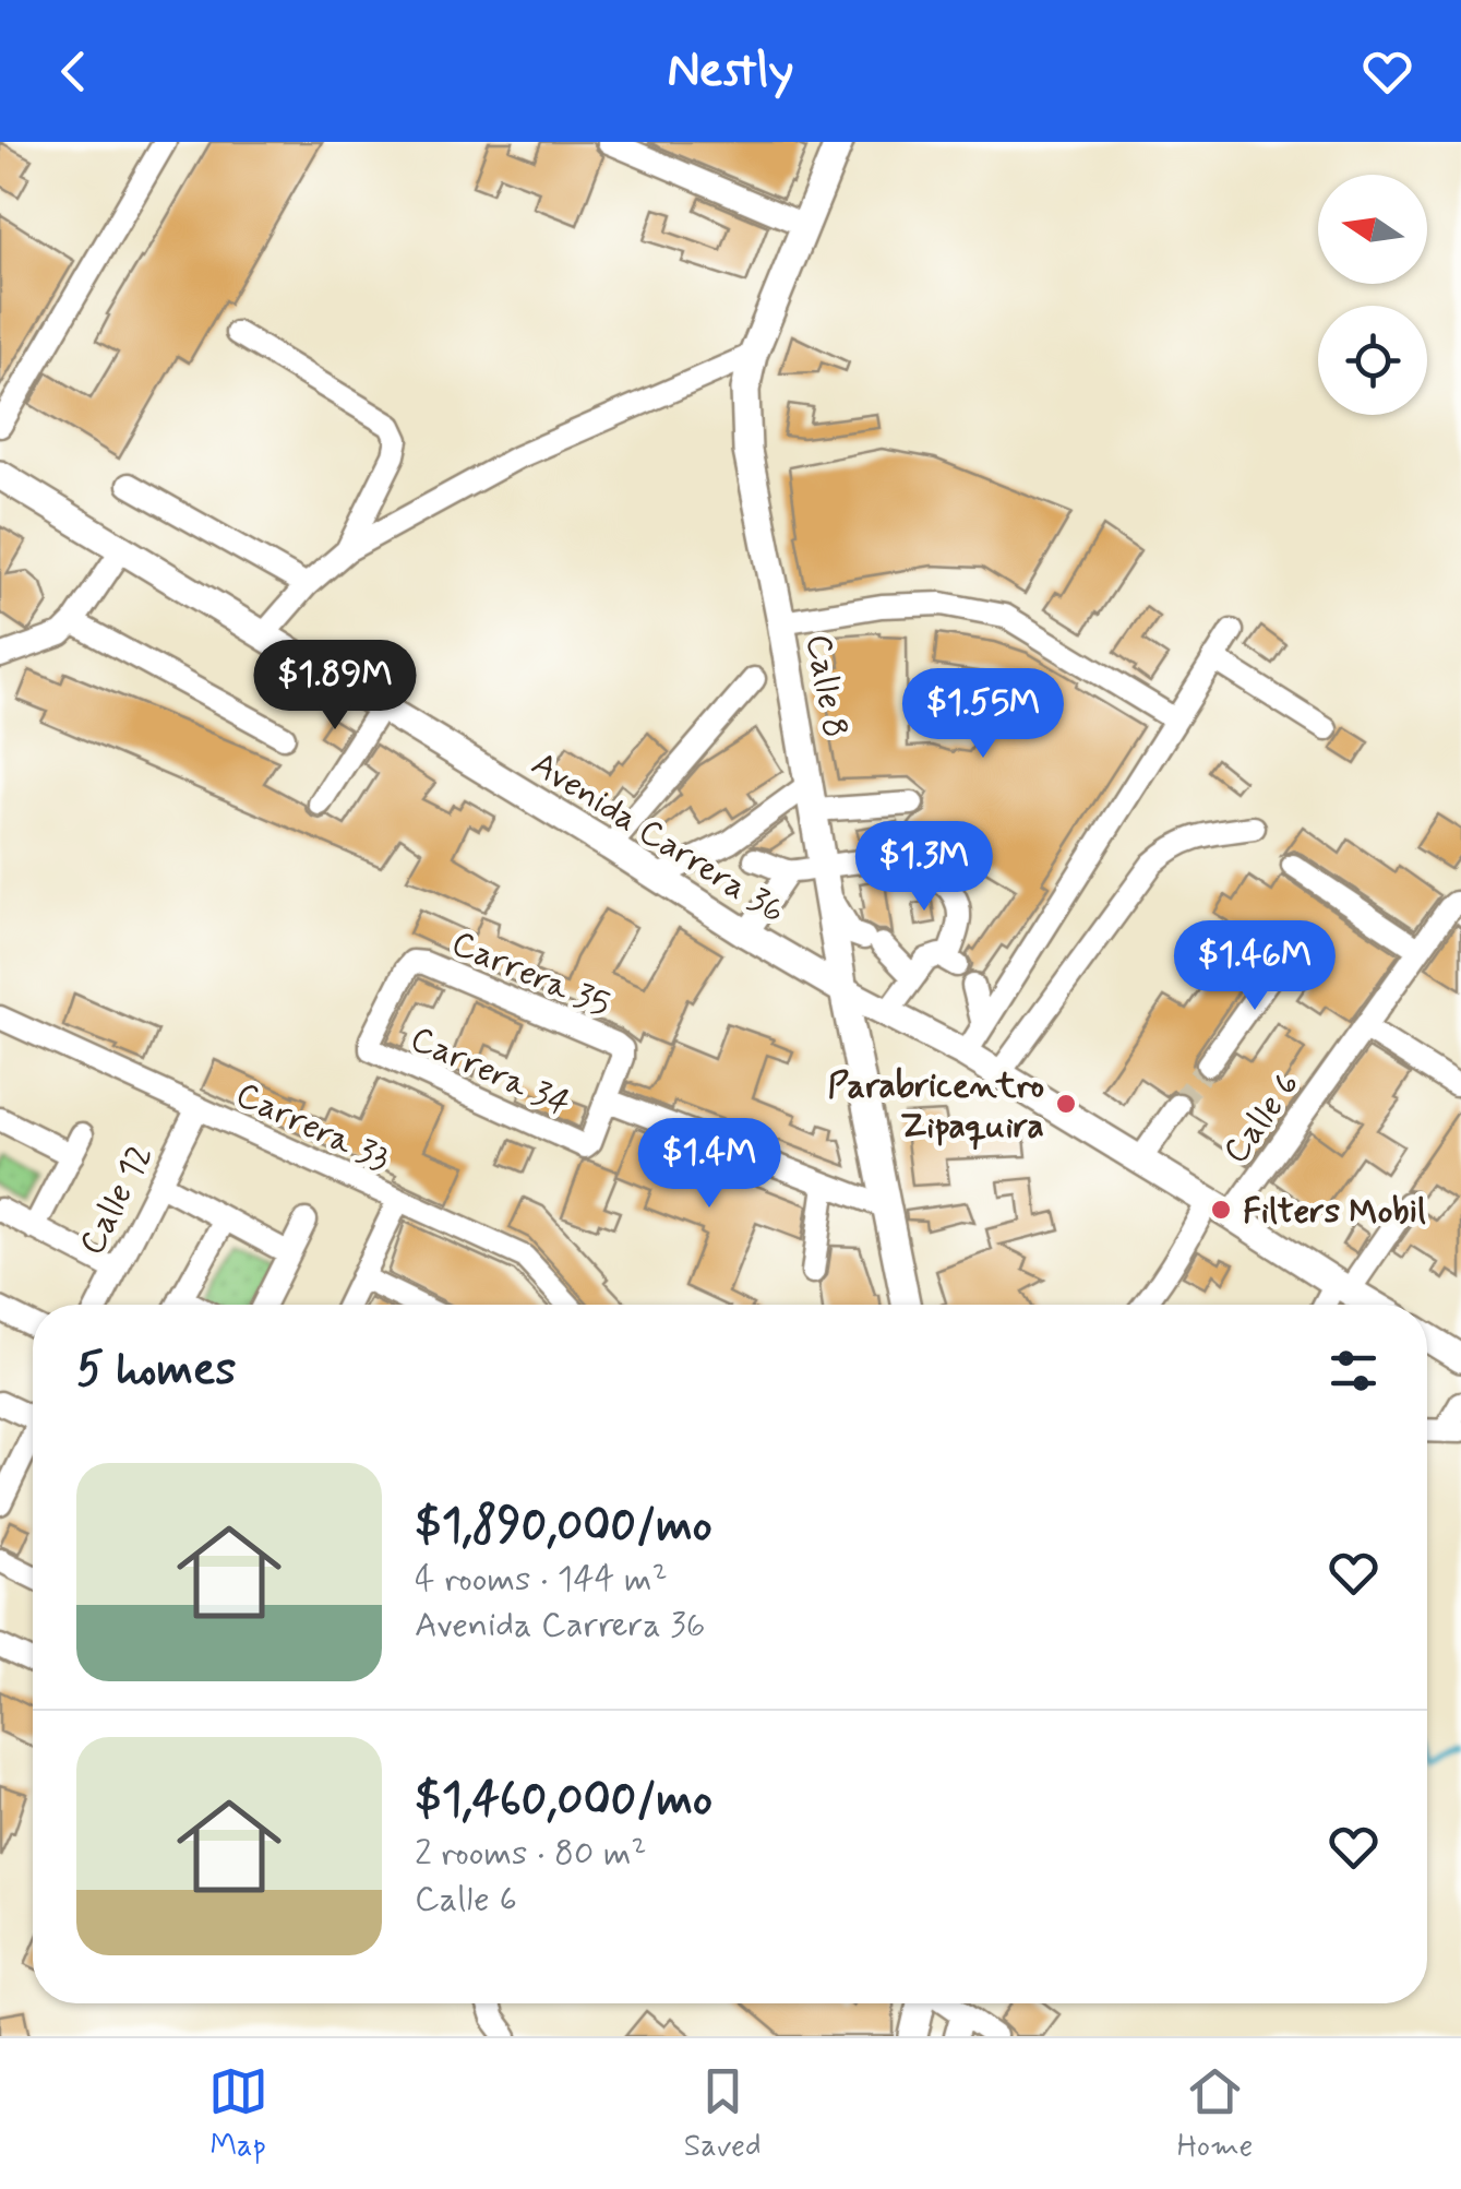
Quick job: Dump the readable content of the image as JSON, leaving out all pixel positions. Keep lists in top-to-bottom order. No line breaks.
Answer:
{"streets":{"main road":["Calle 8","Avenida Carrera 36"],"street":["Carrera 35","Carrera 34","Calle 6","Carrera 33","Calle 12"]},"crossings":[["Calle 8","Avenida Carrera 36"],["Avenida Carrera 36","Calle 6"],["Carrera 35","Carrera 34"],["Carrera 33","Calle 12"]],"places":["Parabricentro Zipaquira","Filters Mobil"],"north":"left","page":{"header":"Nestly","price":["$1.89M","$1.55M","$1.3M","$1.46M","$1.4M"],"heading":"5 homes","list":[{"name":"$1,890,000/mo","note":"4 rooms · 144 m² · Avenida Carrera 36"},{"name":"$1,460,000/mo","note":"2 rooms · 80 m² · Calle 6"}],"tabs":["Map","Saved","Home"]}}
